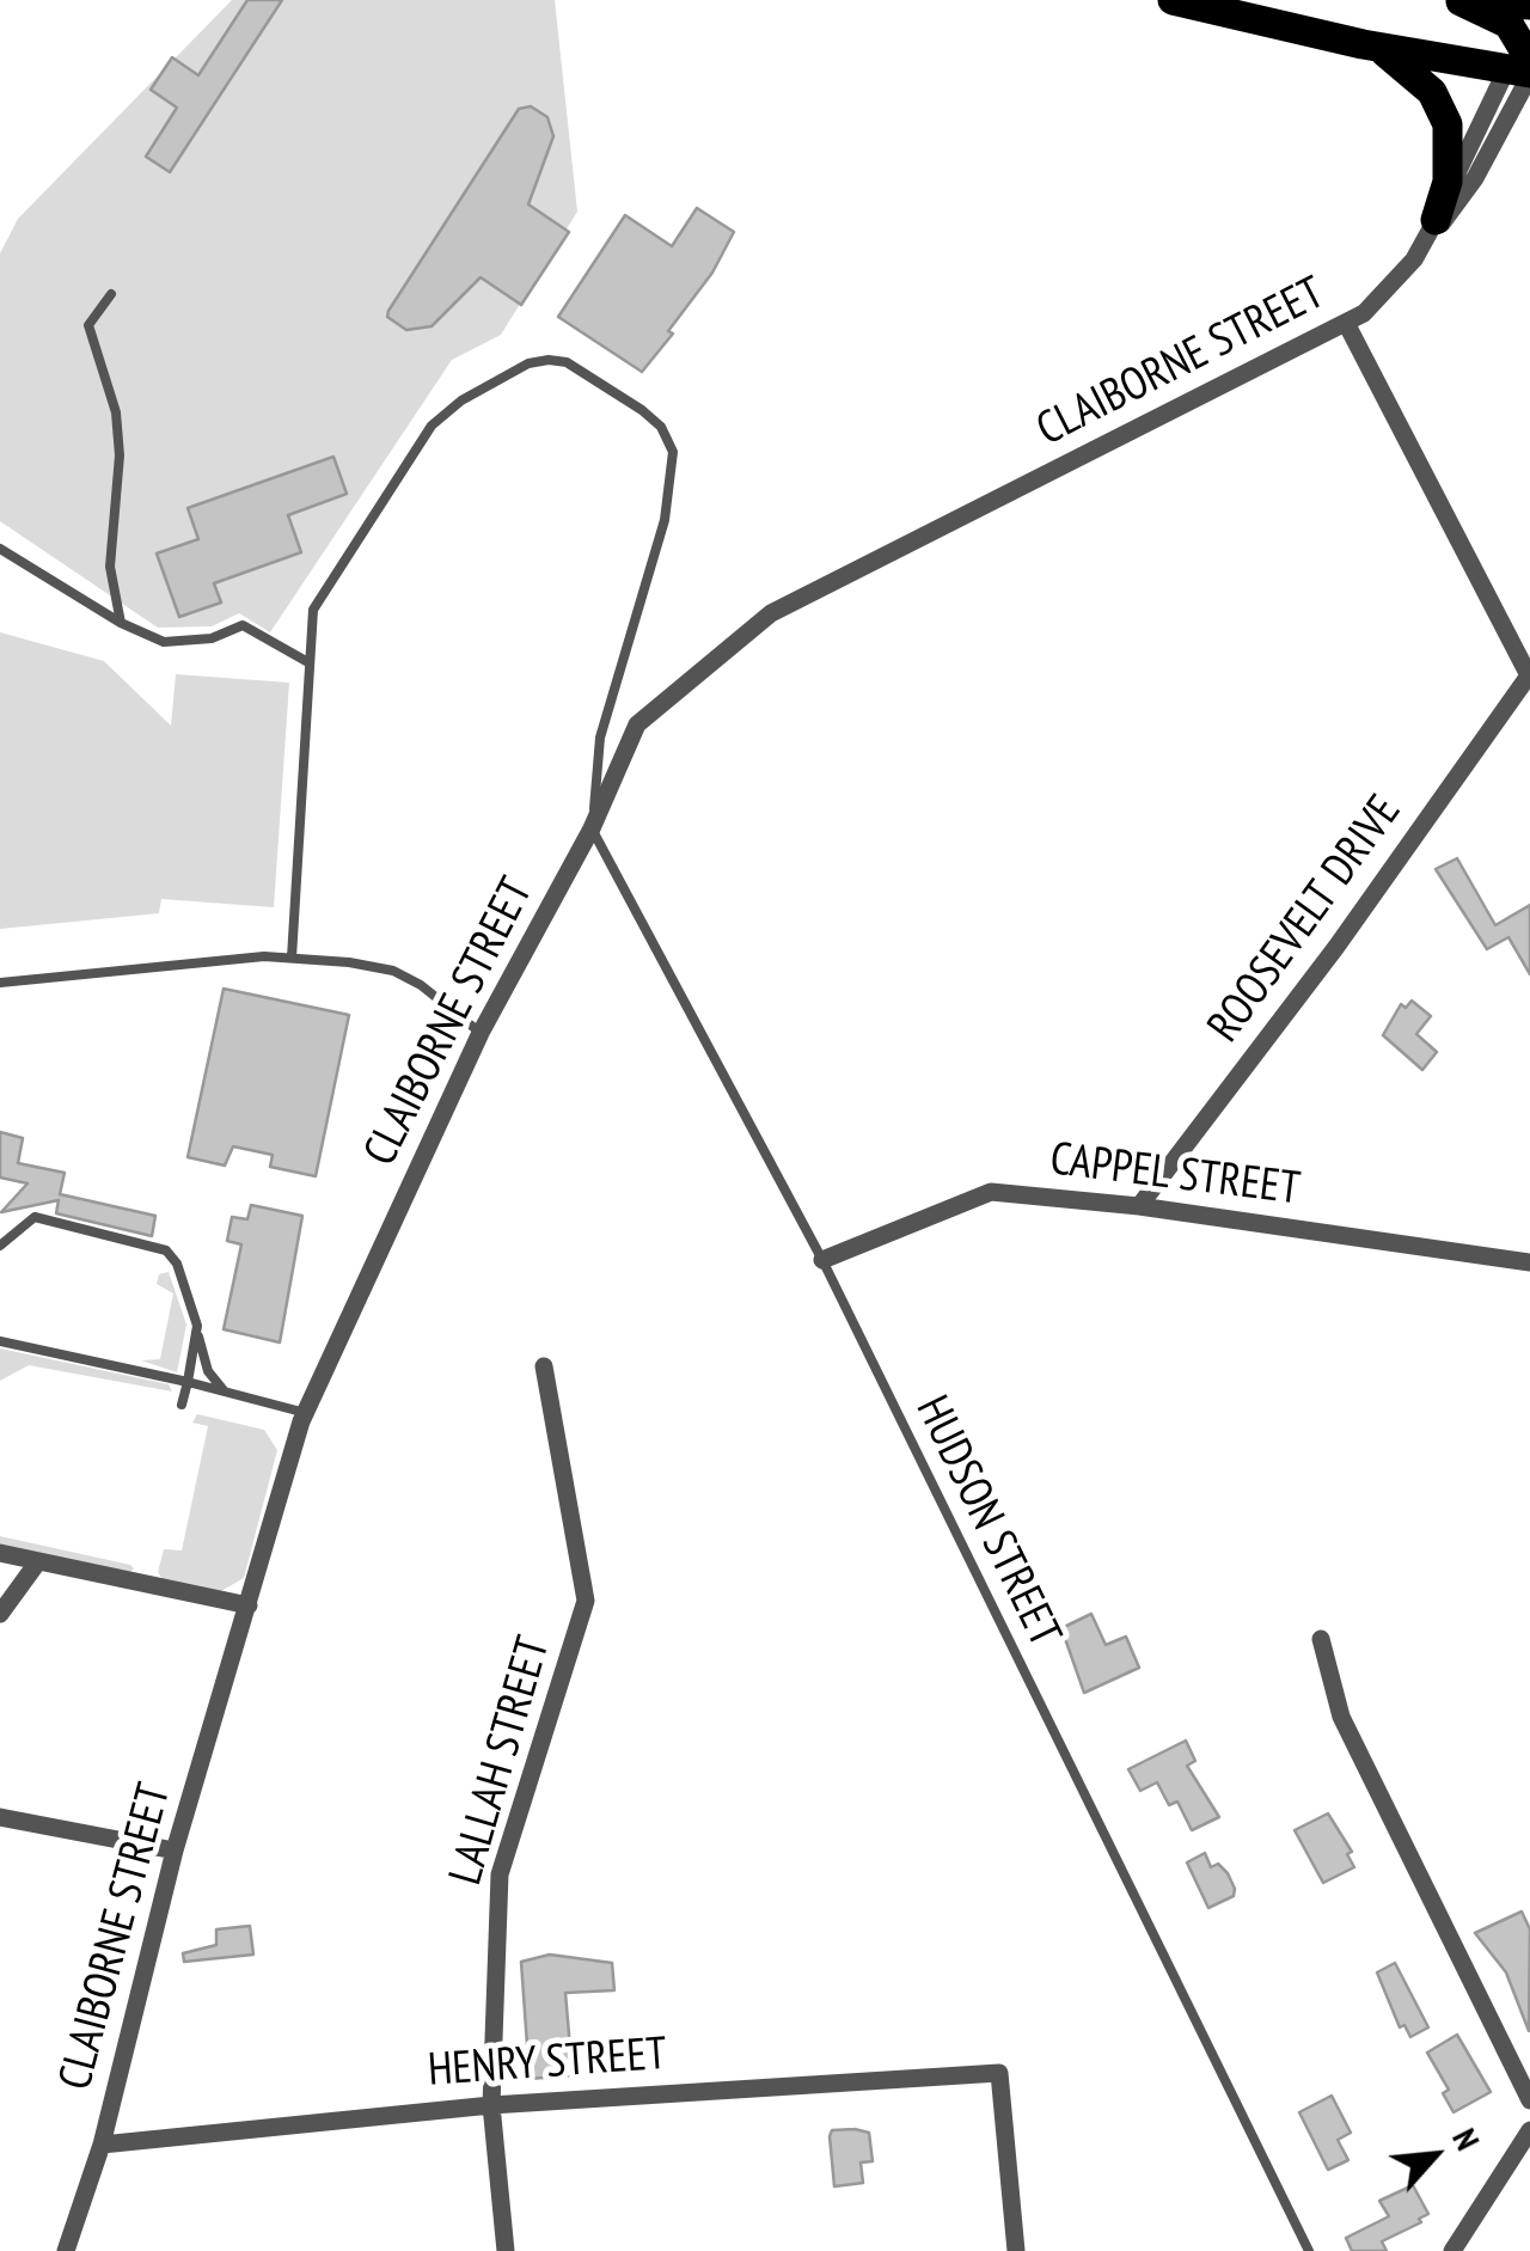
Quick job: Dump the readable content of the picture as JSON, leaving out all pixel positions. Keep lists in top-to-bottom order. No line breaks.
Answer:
{"streets":{"street":["CLAIBORNE STREET","ROOSEVELT DRIVE","CAPPEL STREET","LALLAH STREET","HENRY STREET"],"lane":["HUDSON STREET"]},"crossings":[["CLAIBORNE STREET","HUDSON STREET"],["CLAIBORNE STREET","HENRY STREET"],["ROOSEVELT DRIVE","CAPPEL STREET"],["CAPPEL STREET","HUDSON STREET"],["LALLAH STREET","HENRY STREET"]],"north":"top right"}
